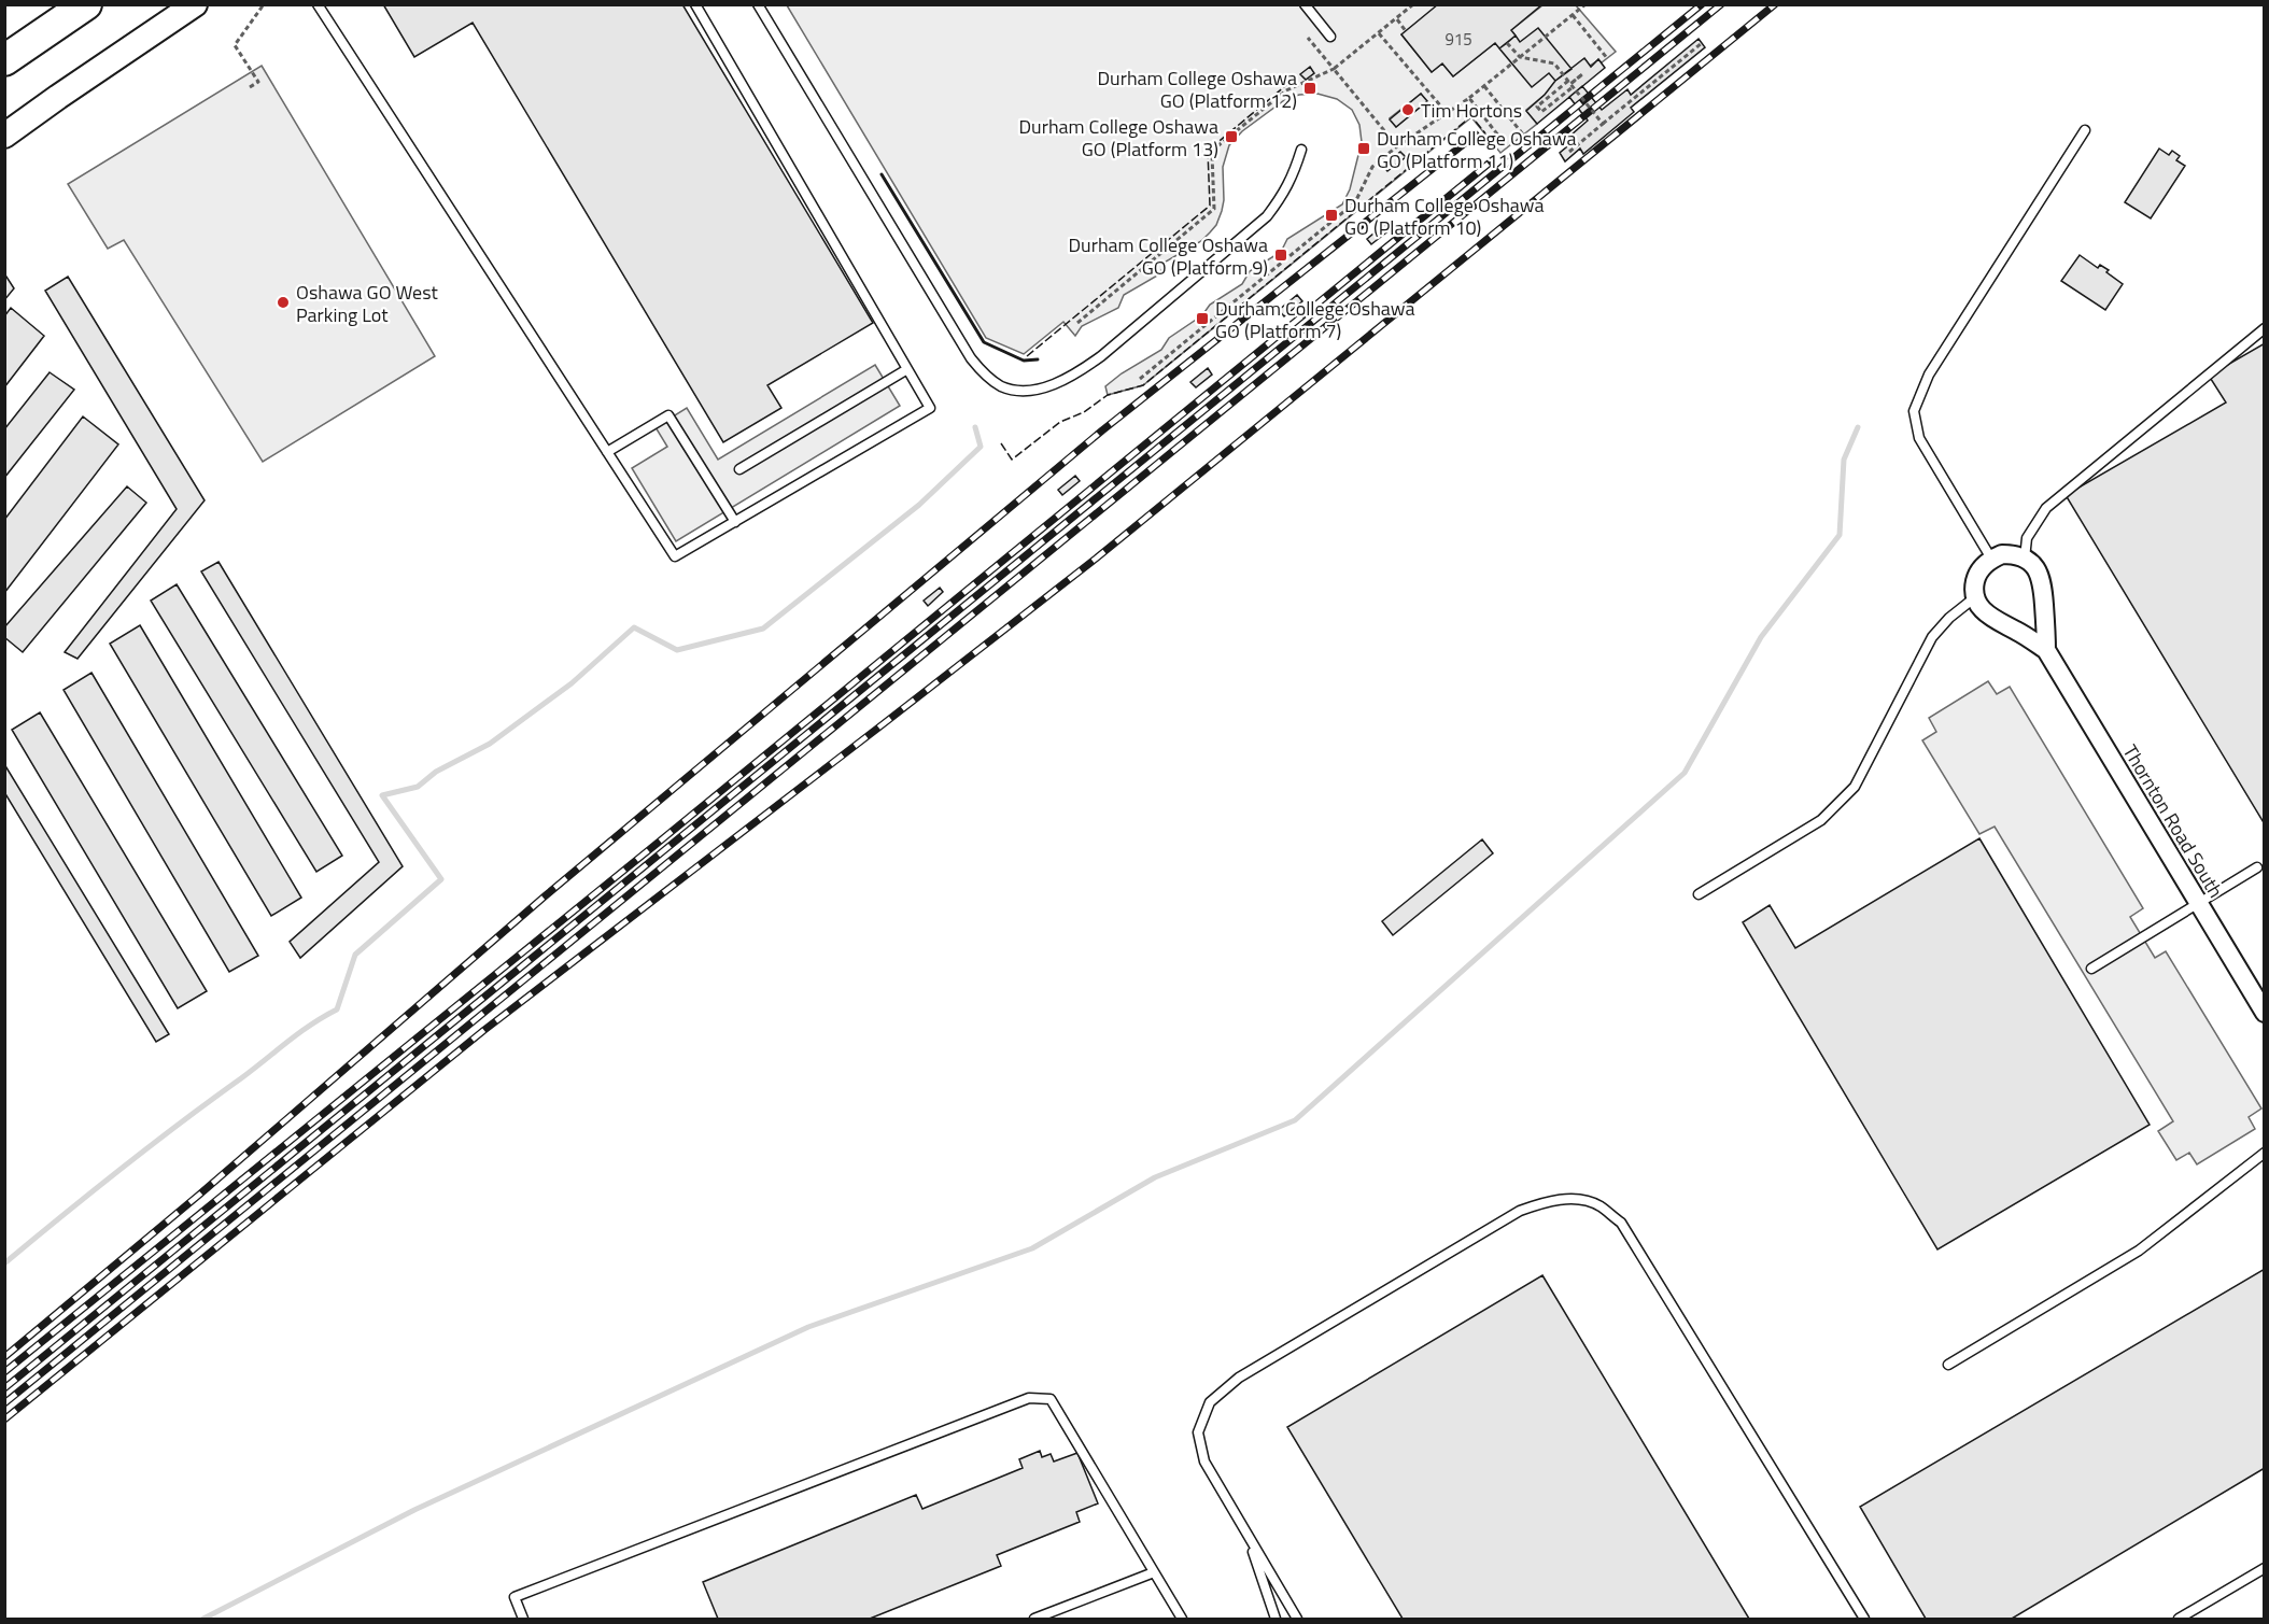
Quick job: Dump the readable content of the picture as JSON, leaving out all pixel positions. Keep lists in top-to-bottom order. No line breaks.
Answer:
{"streets":{"street":["Thornton Road South"]},"places":{"transit":["Durham College Oshawa GO (Platform 12)","Durham College Oshawa GO (Platform 13)","Durham College Oshawa GO (Platform 11)","Durham College Oshawa GO (Platform 10)","Durham College Oshawa GO (Platform 9)","Durham College Oshawa GO (Platform 7)"],"other":["Tim Hortons","Oshawa GO West Parking Lot"]},"house_numbers":["915"]}
